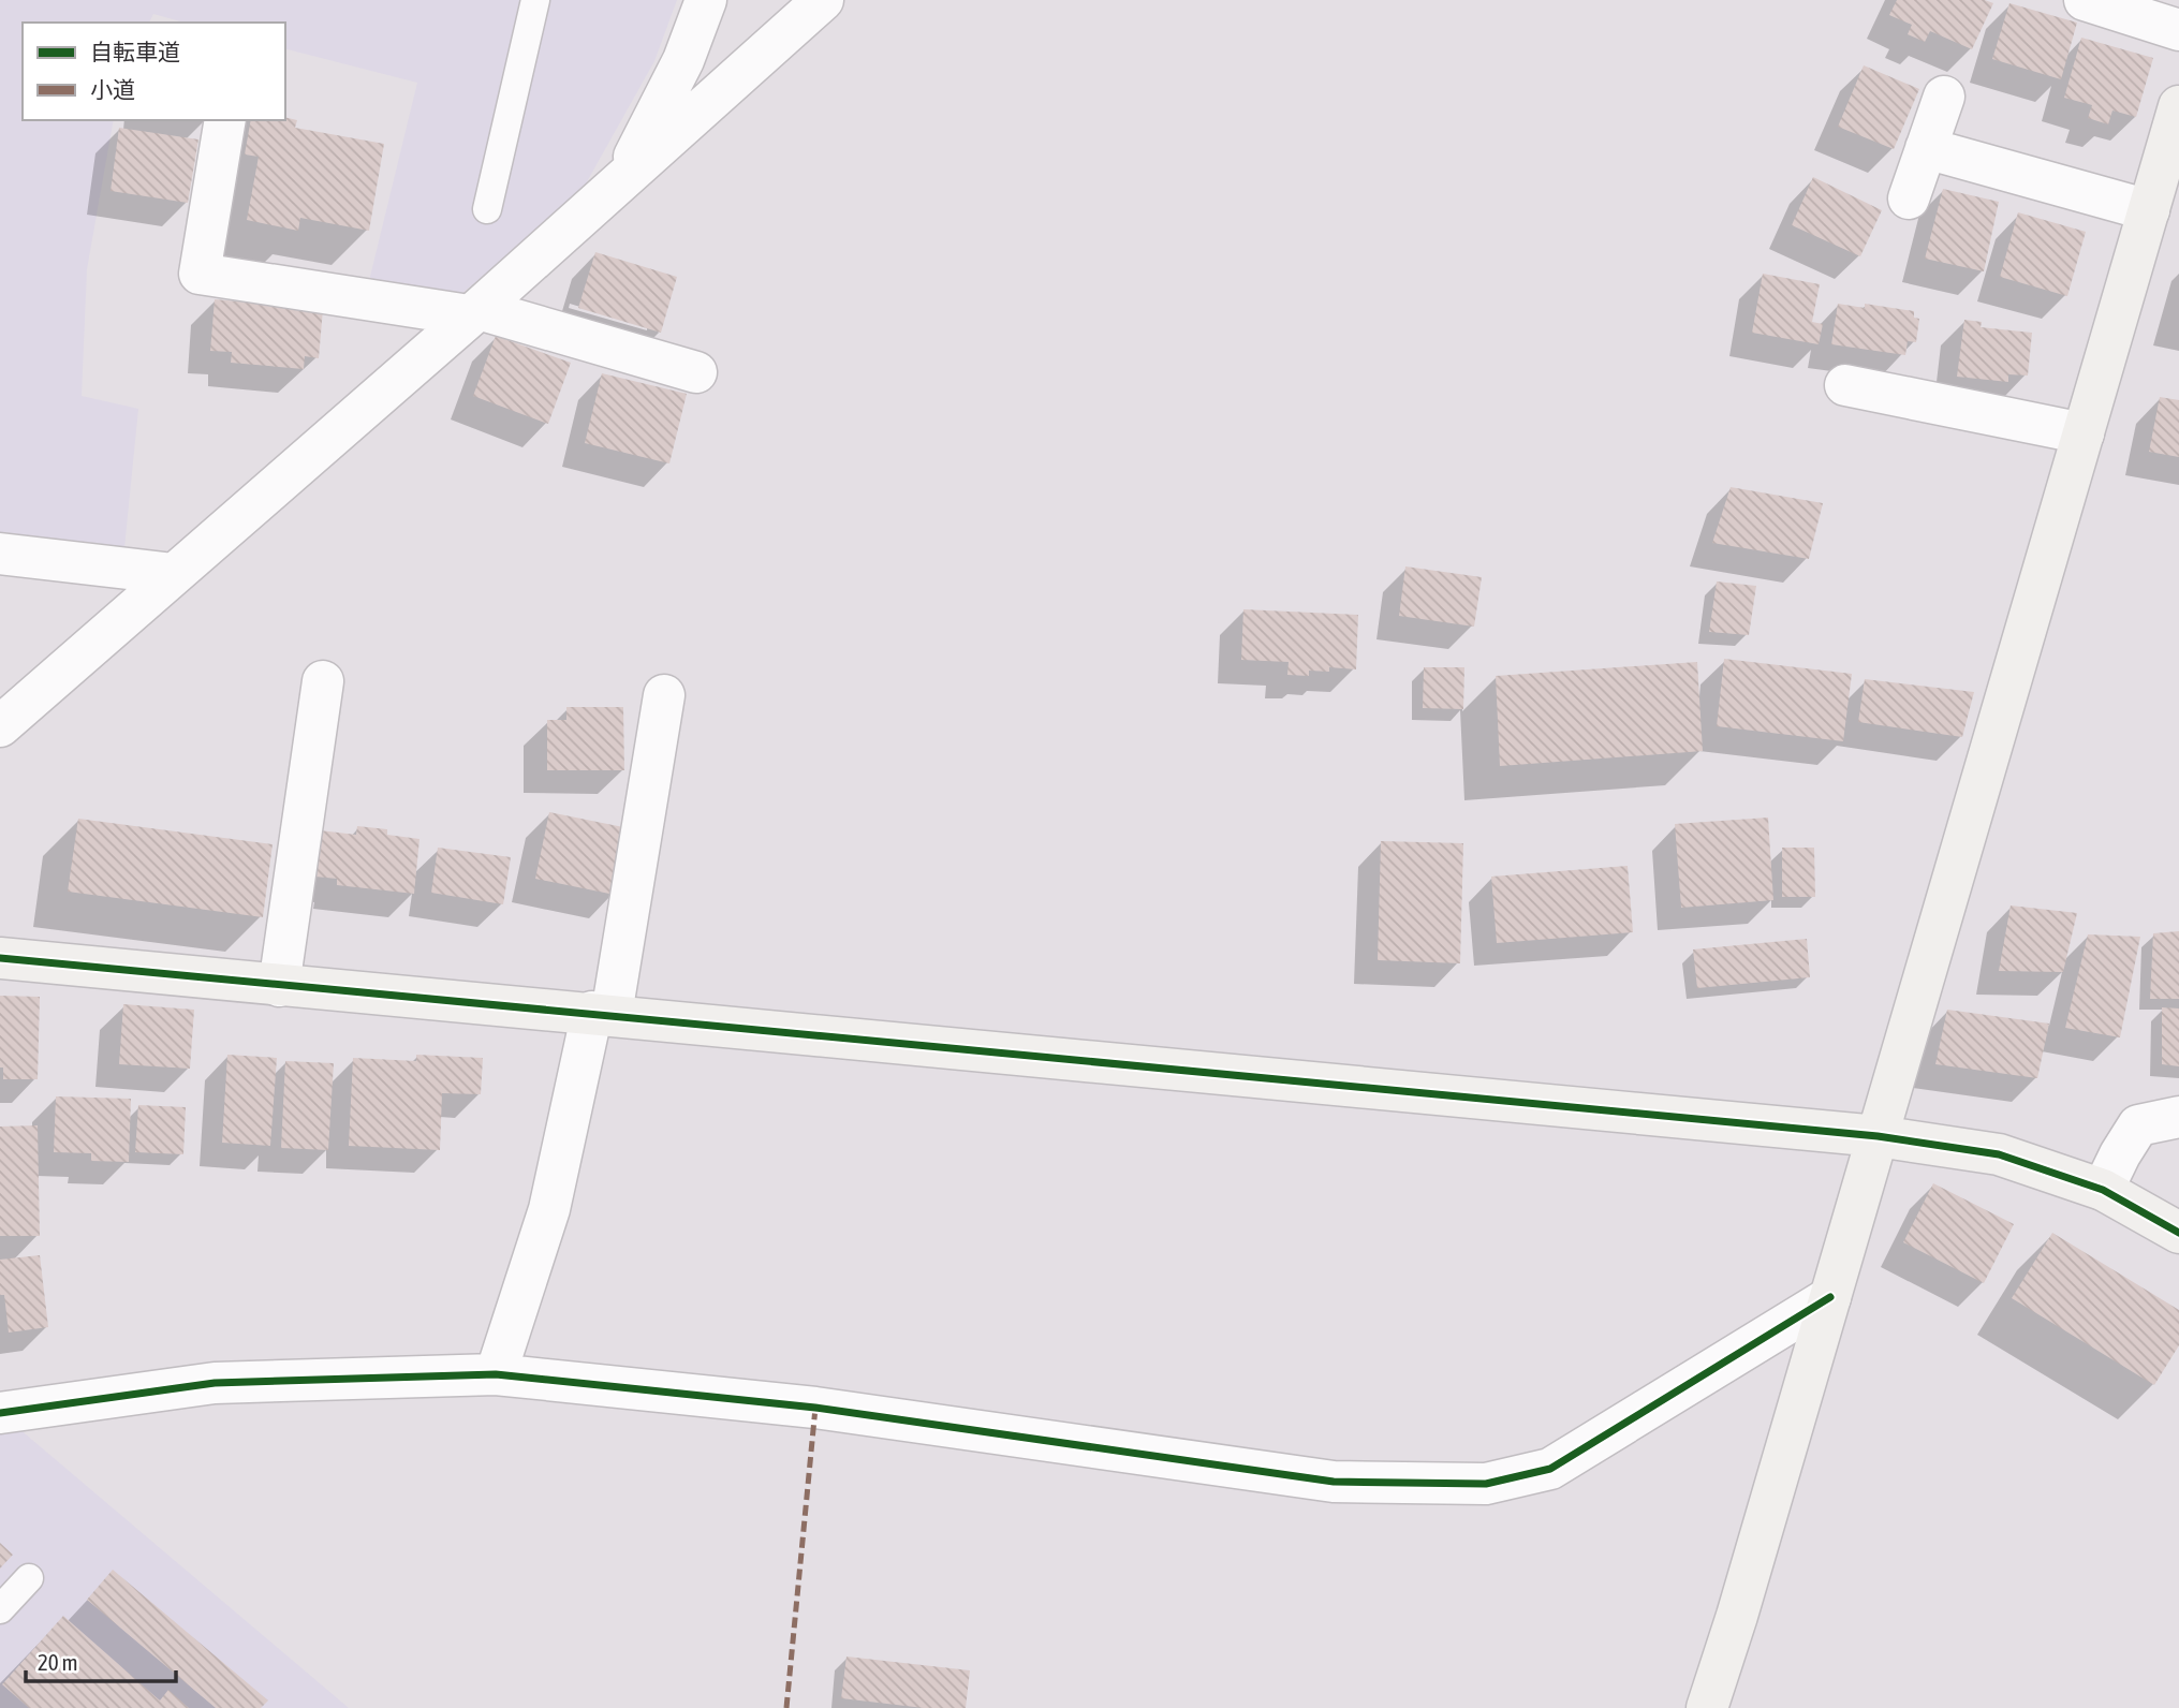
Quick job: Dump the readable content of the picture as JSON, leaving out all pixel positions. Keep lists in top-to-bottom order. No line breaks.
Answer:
{"legend":["自転車道","小道"],"scale_bar":"20 m"}
